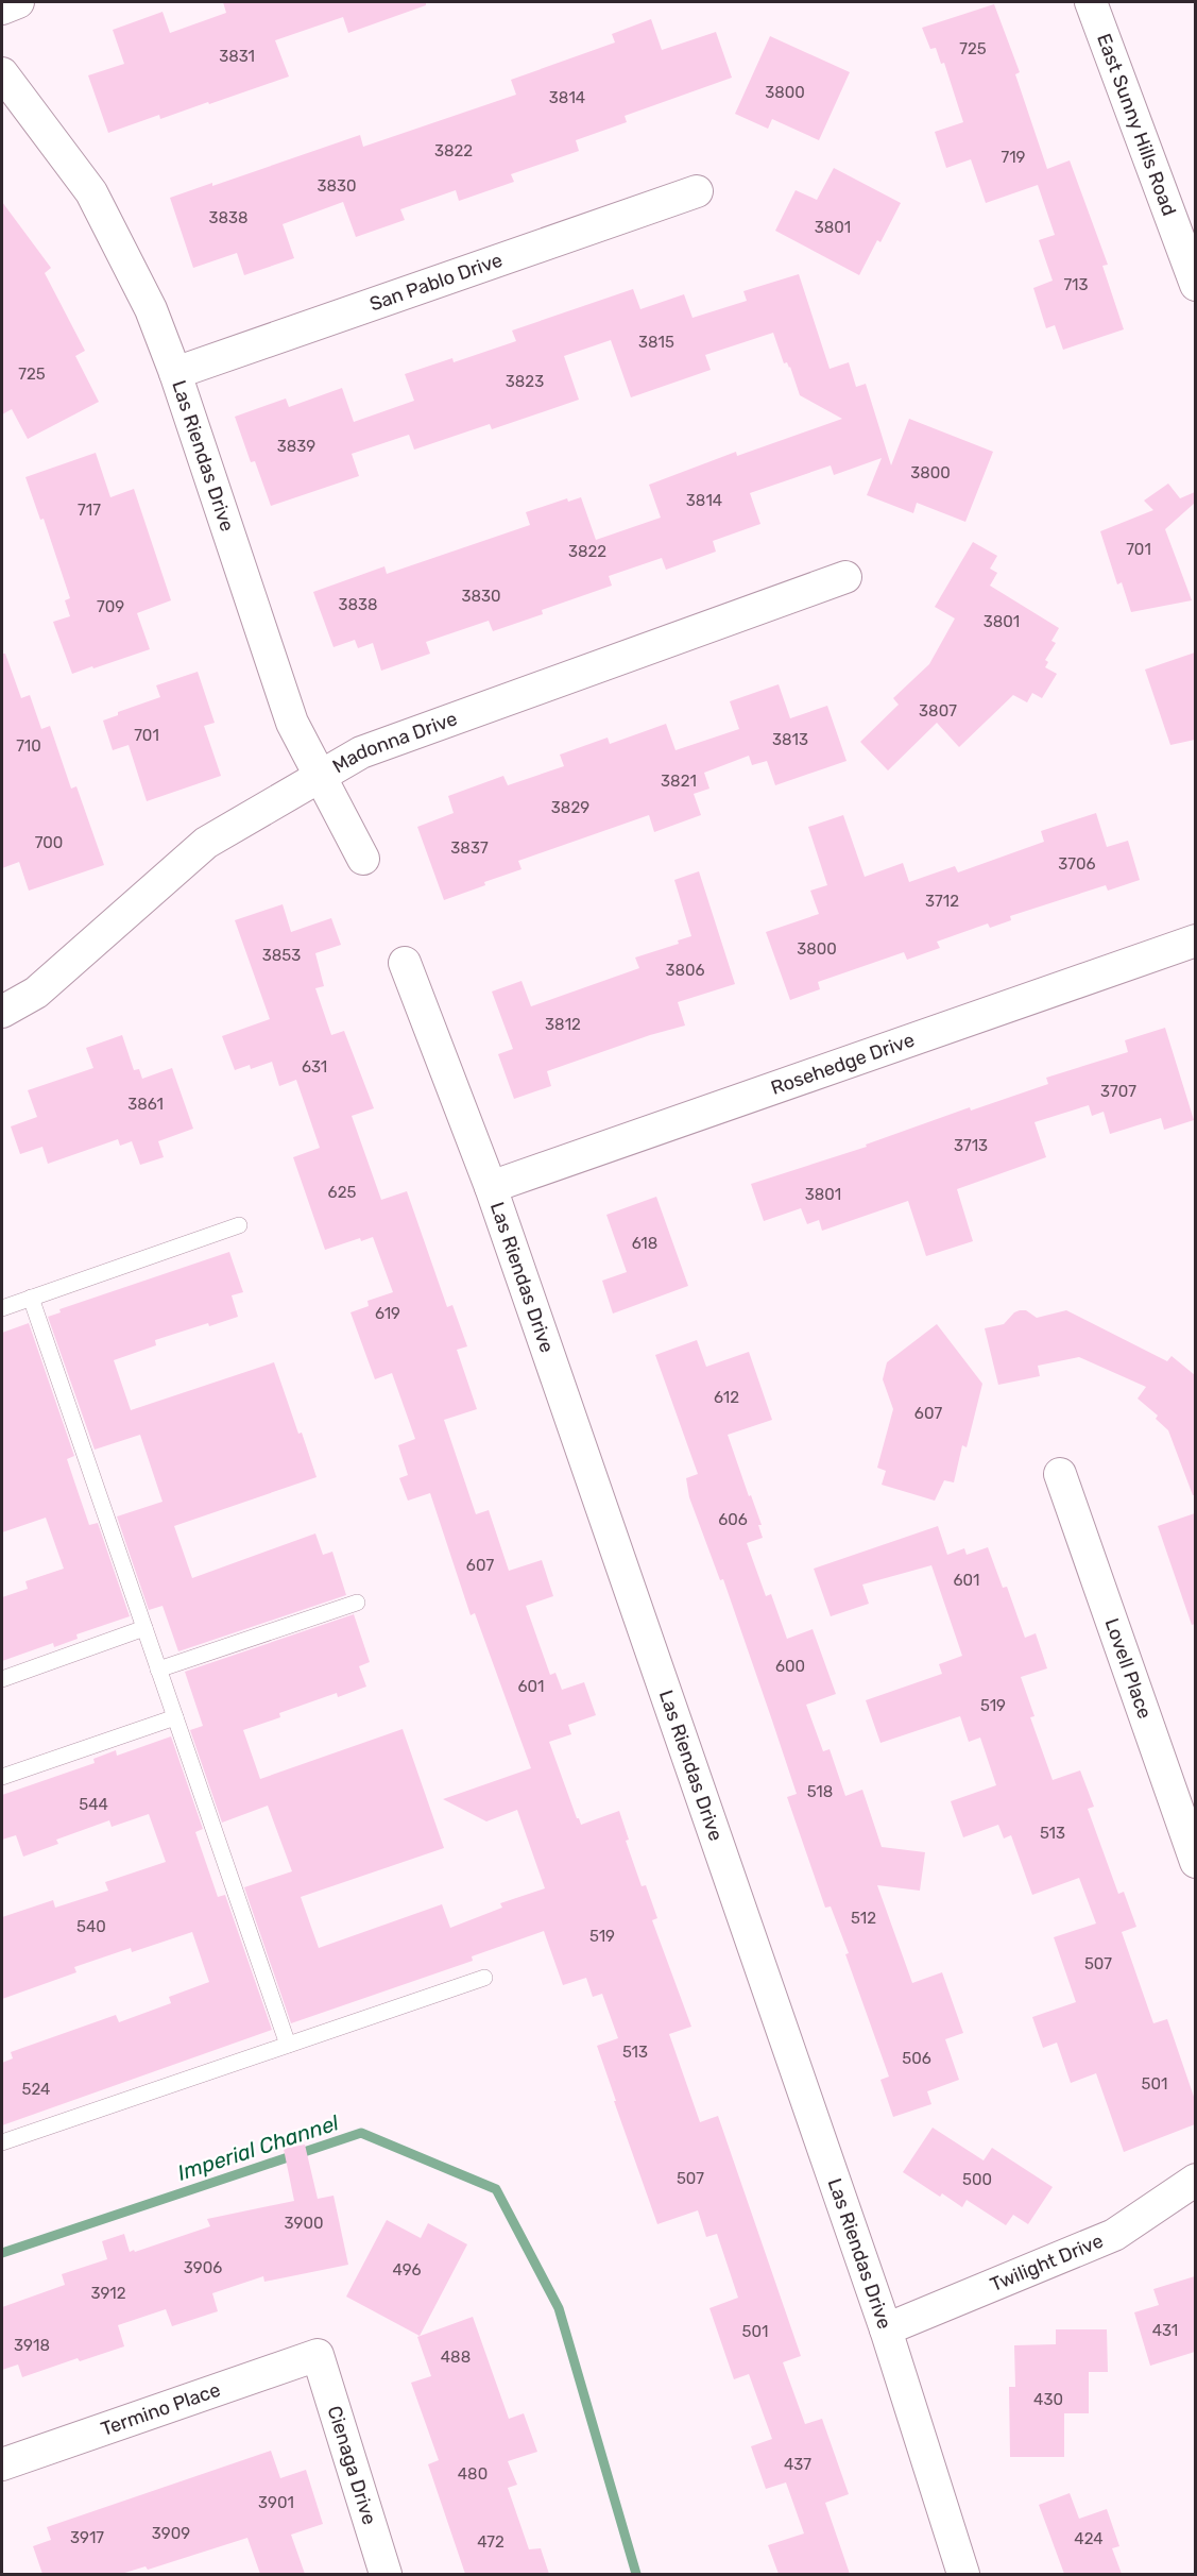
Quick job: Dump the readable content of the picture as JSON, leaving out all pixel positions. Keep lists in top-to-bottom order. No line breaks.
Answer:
{"streets":{"street":["East Sunny Hills Road","San Pablo Drive","Las Riendas Drive","Madonna Drive","Rosehedge Drive","Lovell Place","Twilight Drive","Termino Place","Cienaga Drive"]},"crossings":[["San Pablo Drive","Las Riendas Drive"],["Las Riendas Drive","Madonna Drive"],["Las Riendas Drive","Rosehedge Drive"],["Las Riendas Drive","Twilight Drive"],["Termino Place","Cienaga Drive"]],"water":["Imperial Channel"],"house_numbers":["725","3831","3800","3814","3822","719","3830","3838","3801","713","3815","725","3823","3839","3800","3814","717","701","3822","3830","3838","709","3801","3807","701","3813","710","3821","3829","700","3837","3706","3712","3800","3853","3806","3812","631","3707","3861","3713","625","3801","618","619","612","607","606","607","601","600","601","519","518","544","513","512","540","519","507","513","506","501","524","507","500","3900","3906","496","3912","431","501","3918","488","430","437","480","3901","3909","3917","424","472"]}
